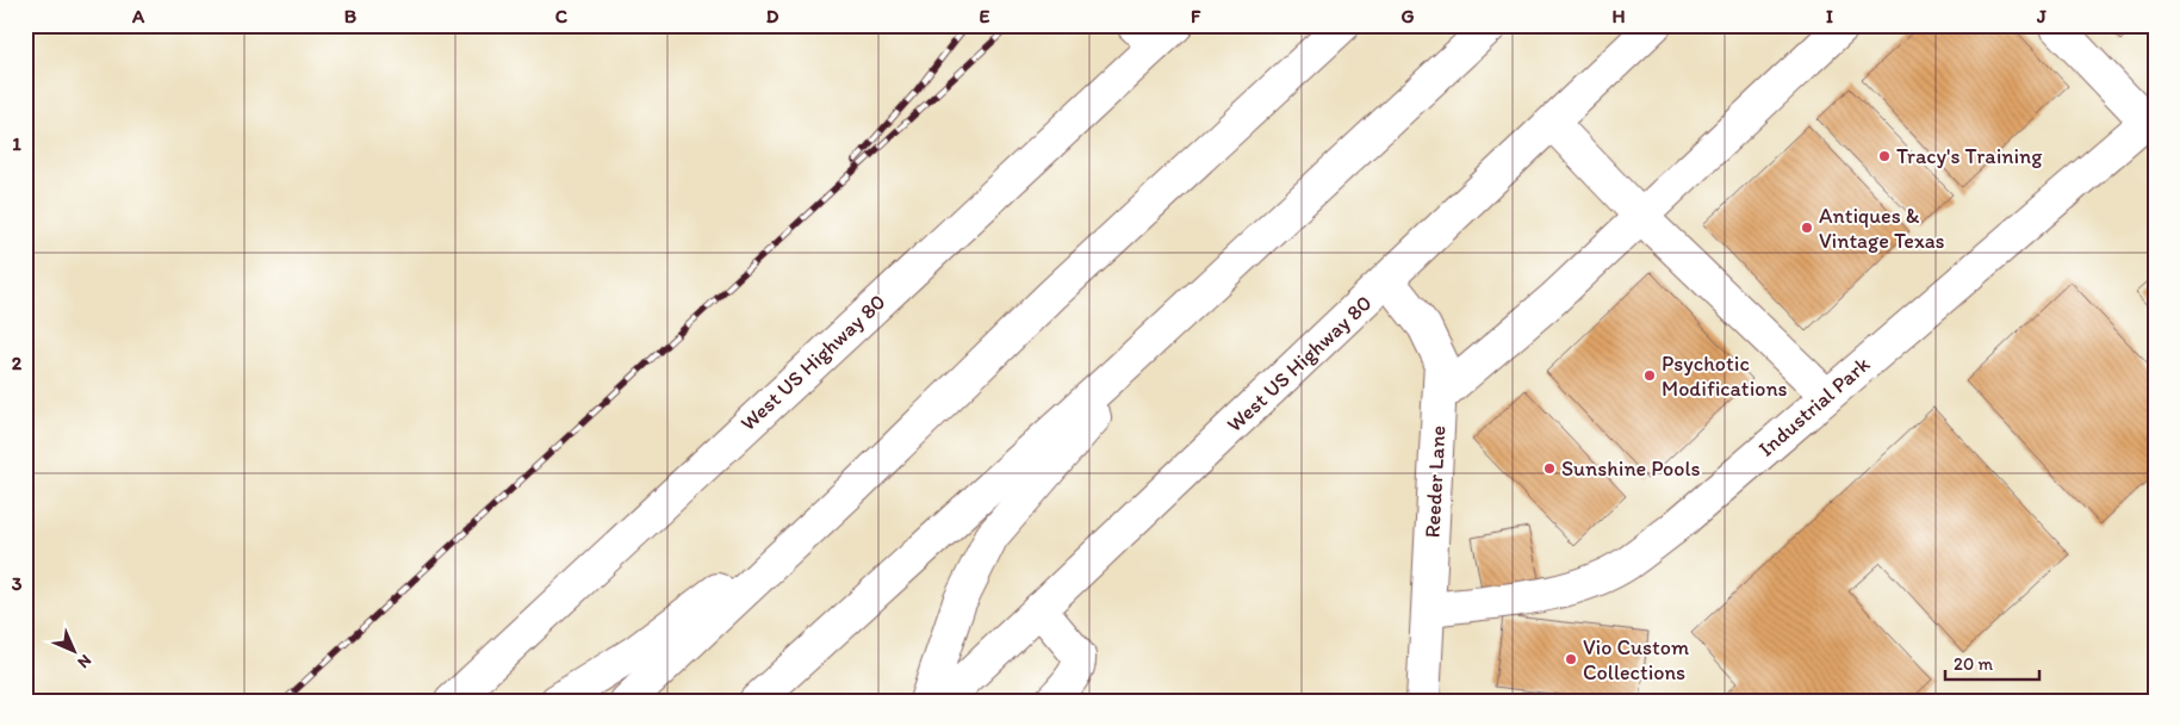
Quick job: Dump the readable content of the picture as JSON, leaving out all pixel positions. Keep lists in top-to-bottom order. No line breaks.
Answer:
{"streets":{"main road":["West US Highway 80","Industrial Park","Reeder Lane"]},"crossings":[["West US Highway 80","Reeder Lane"],["Industrial Park","Reeder Lane"]],"places":["Tracy's Training","Antiques & Vintage Texas","Psychotic Modifications","Sunshine Pools","Vio Custom Collections"],"scale_bar":"20 m","north":"bottom right","grid":{"columns":["A","B","C","D","E","F","G","H","I","J"],"rows":["1","2","3"]}}
